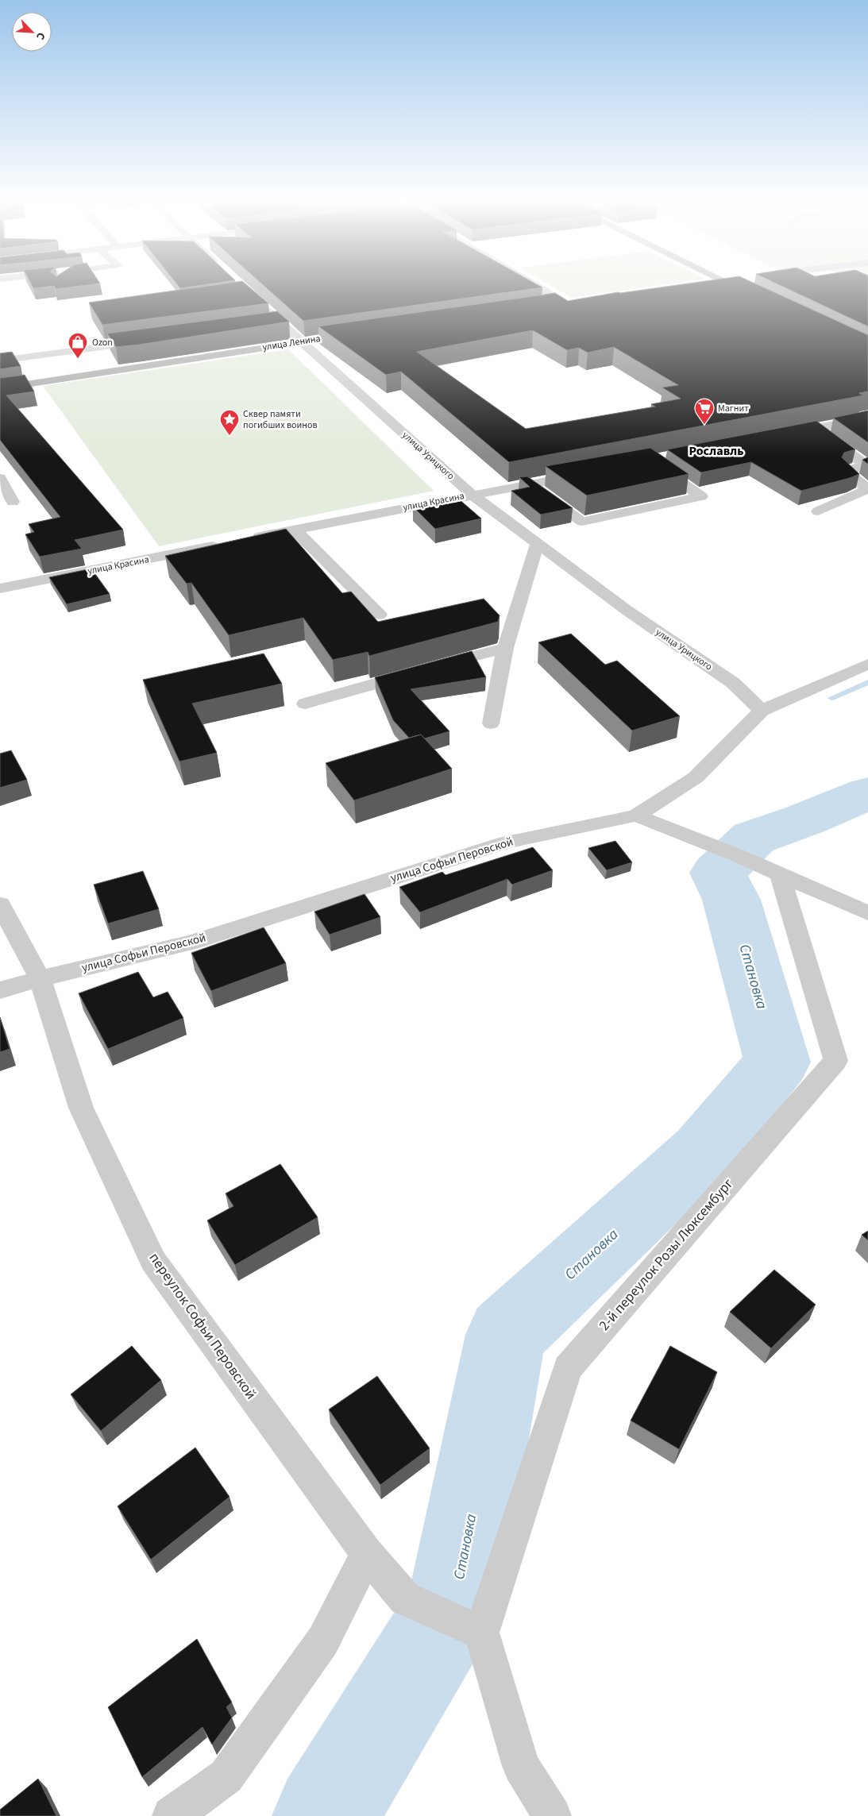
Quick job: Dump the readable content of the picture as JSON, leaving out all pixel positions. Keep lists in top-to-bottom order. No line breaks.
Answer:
{"streets":{"main road":["улица Ленина"],"street":["улица Урицкого","улица Красина","улица Софьи Перовской","2-й переулок Розы Люксембург","переулок Софьи Перовской"]},"crossings":[["улица Ленина","улица Урицкого"],["улица Урицкого","улица Красина"],["улица Урицкого","улица Софьи Перовской"],["улица Софьи Перовской","переулок Софьи Перовской"],["2-й переулок Розы Люксембург","переулок Софьи Перовской"]],"districts":["Рославль"],"water":["Становка"],"places":{"shop":["Ozon"],"supermarket":["Магнит"],"place":["Сквер памяти погибших воинов"]},"north":"bottom right"}
